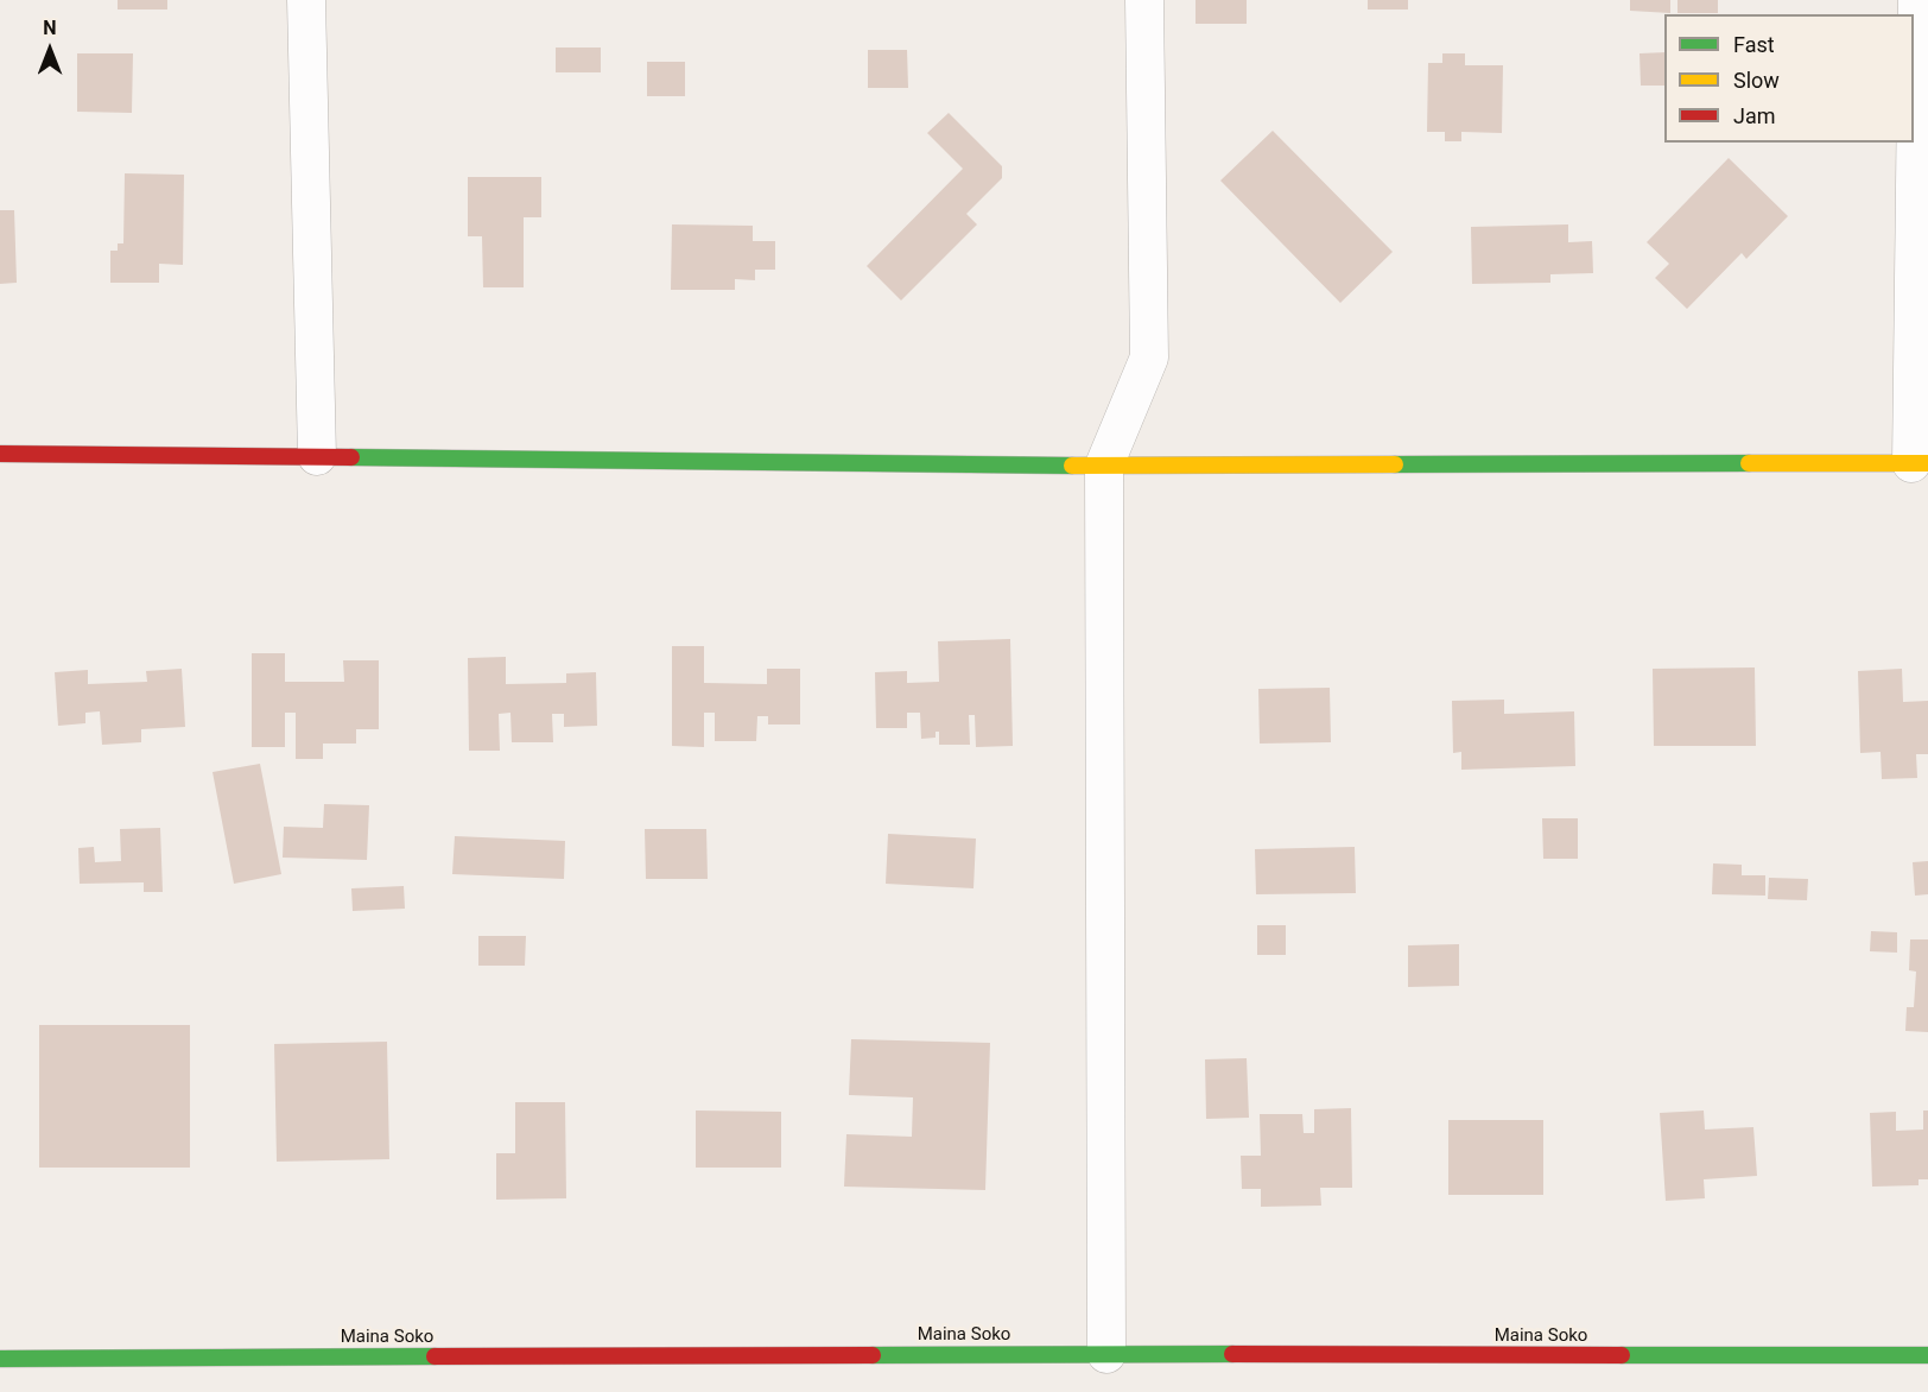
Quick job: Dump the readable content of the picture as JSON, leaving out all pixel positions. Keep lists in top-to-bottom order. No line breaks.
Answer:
{"streets":{"street":["Maina Soko"]},"legend":["Fast","Slow","Jam"],"north":"top"}
